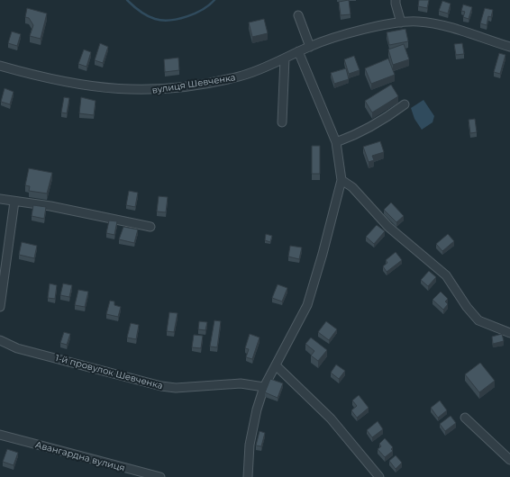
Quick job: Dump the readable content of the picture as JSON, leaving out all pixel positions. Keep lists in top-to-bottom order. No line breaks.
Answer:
{"streets":{"street":["вулиця Шевченка","1-й провулок Шевченка","Авангардна вулиця"]}}
